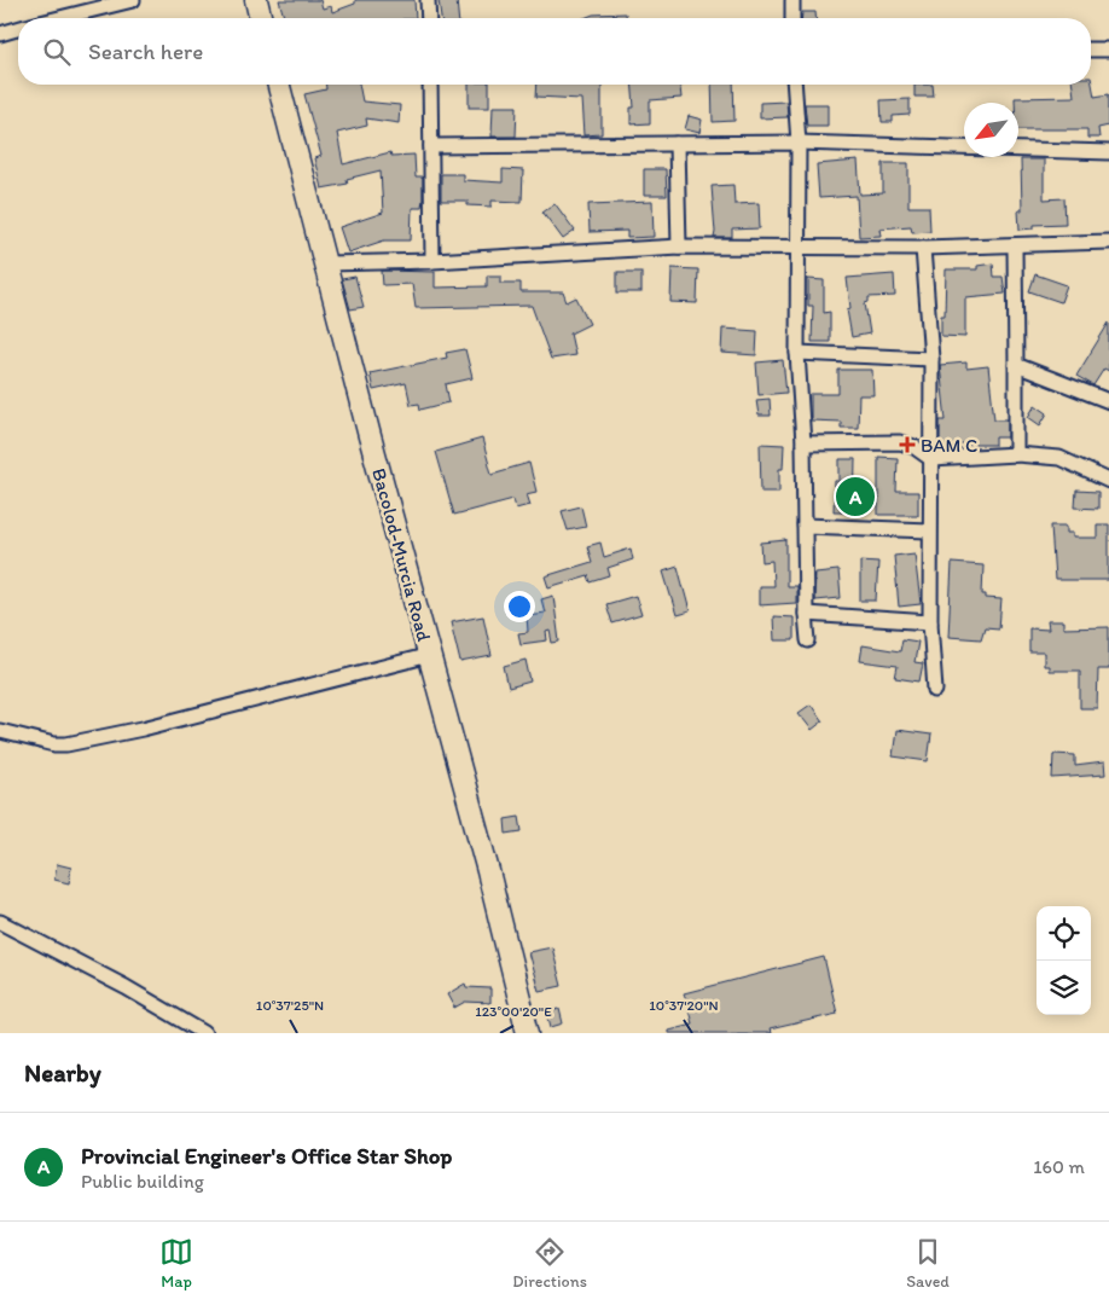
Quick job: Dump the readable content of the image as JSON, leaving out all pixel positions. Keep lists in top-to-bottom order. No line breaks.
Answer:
{"streets":{"main road":["Bacolod-Murcia Road"]},"places":{"health":["BAM C"]},"north":"bottom left","page":{"search":"Search here","pins":"A","heading":"Nearby","list":[{"mark":"A","name":"Provincial Engineer's Office Star Shop","note":"Public building","value":"160 m"}],"nav":["Map","Directions","Saved"]},"coordinates":["10°37'25\"N","10°37'20\"N","123°00'20\"E"]}
